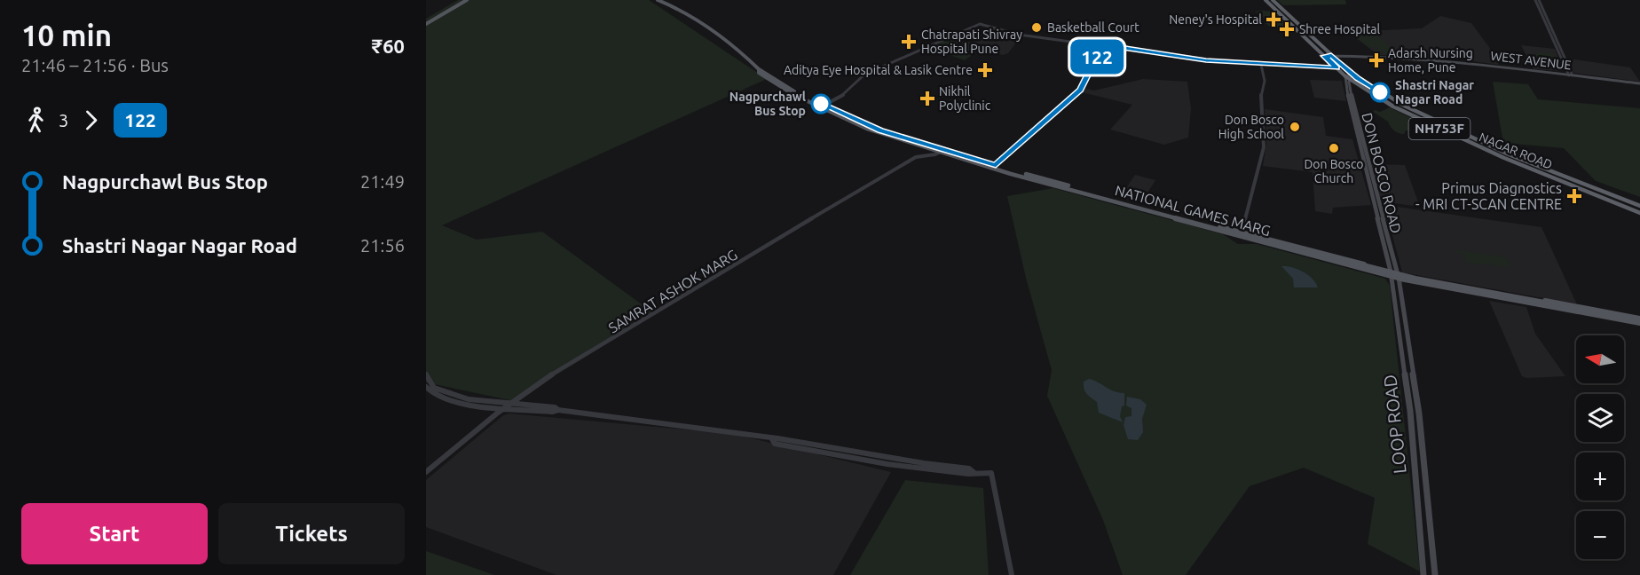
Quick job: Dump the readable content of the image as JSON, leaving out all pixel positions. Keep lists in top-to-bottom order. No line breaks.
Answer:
{"streets":{"highway":["NH753F","NAGAR ROAD"],"main road":["WEST AVENUE","DON BOSCO ROAD","NATIONAL GAMES MARG","LOOP ROAD"],"street":["SAMRAT ASHOK MARG"]},"crossings":[["WEST AVENUE","NAGAR ROAD"],["NAGAR ROAD","DON BOSCO ROAD"],["DON BOSCO ROAD","NATIONAL GAMES MARG"],["DON BOSCO ROAD","LOOP ROAD"],["NATIONAL GAMES MARG","SAMRAT ASHOK MARG"],["NATIONAL GAMES MARG","LOOP ROAD"]],"places":{"health":["Neney's Hospital","Shree Hospital","Chatrapati Shivray Hospital Pune","Adarsh Nursing Home, Pune","Aditya Eye Hospital & Lasik Centre","Nikhil Polyclinic","Primus Diagnostics - MRI CT-SCAN CENTRE"],"other":["Basketball Court","Shastri Nagar Nagar Road","Nagpurchawl Bus Stop","Don Bosco High School","Don Bosco Church"]},"lines":["bus line 122"],"north":"left","page":{"heading":["10 min","21:46 – 21:56 · Bus","₹60"],"on_map":"122","legs":["3","122"],"list":[{"name":"Nagpurchawl Bus Stop","value":"21:49"},{"name":"Shastri Nagar Nagar Road","value":"21:56"}],"map_buttons":["+","−"],"buttons":["Start","Tickets"]}}
